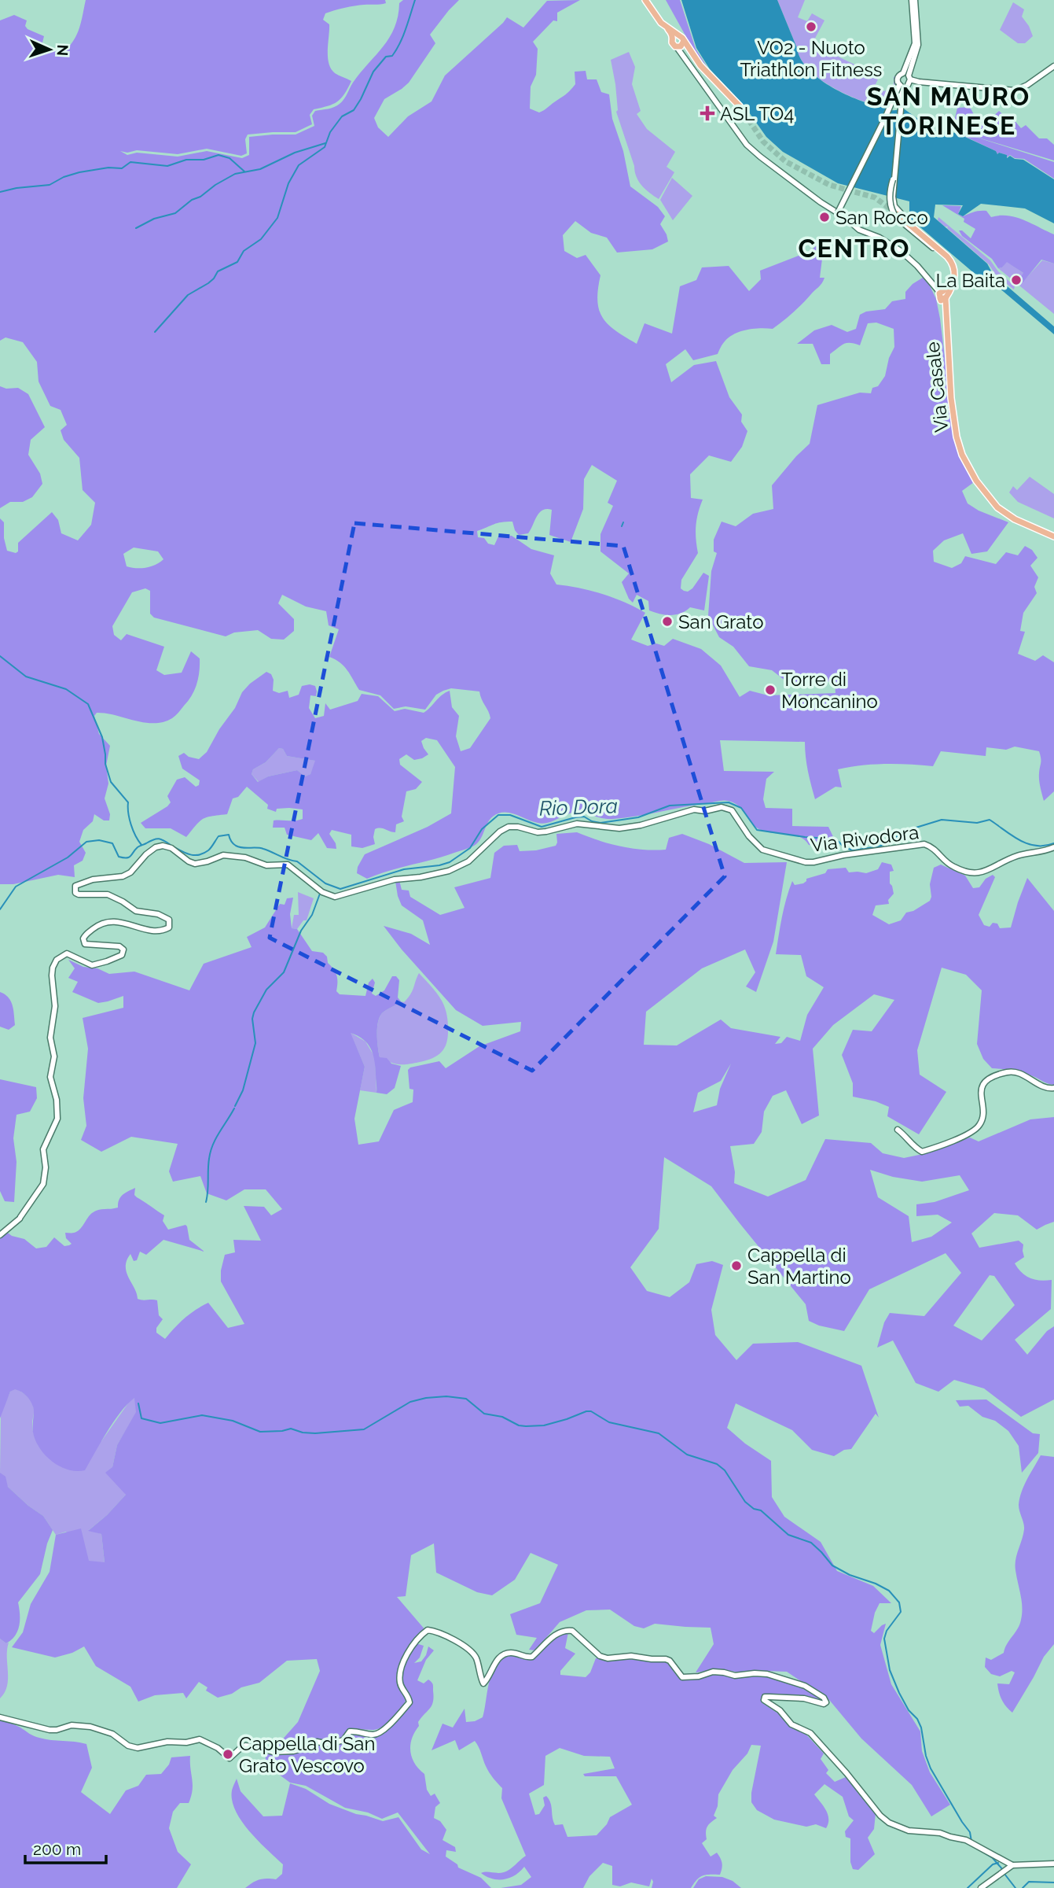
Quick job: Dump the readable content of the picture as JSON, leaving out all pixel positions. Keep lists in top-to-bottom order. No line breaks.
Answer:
{"streets":{"main road":["Via Casale"],"street":["Via Rivodora"]},"districts":["SAN MAURO TORINESE","CENTRO"],"water":["Rio Dora"],"places":{"other":["VO2 - Nuoto Triathlon Fitness","San Rocco","La Baita","San Grato","Torre di Moncanino","Cappella di San Martino","Cappella di San Grato Vescovo"],"health":["ASL TO4"]},"scale_bar":"200 m","north":"right"}
